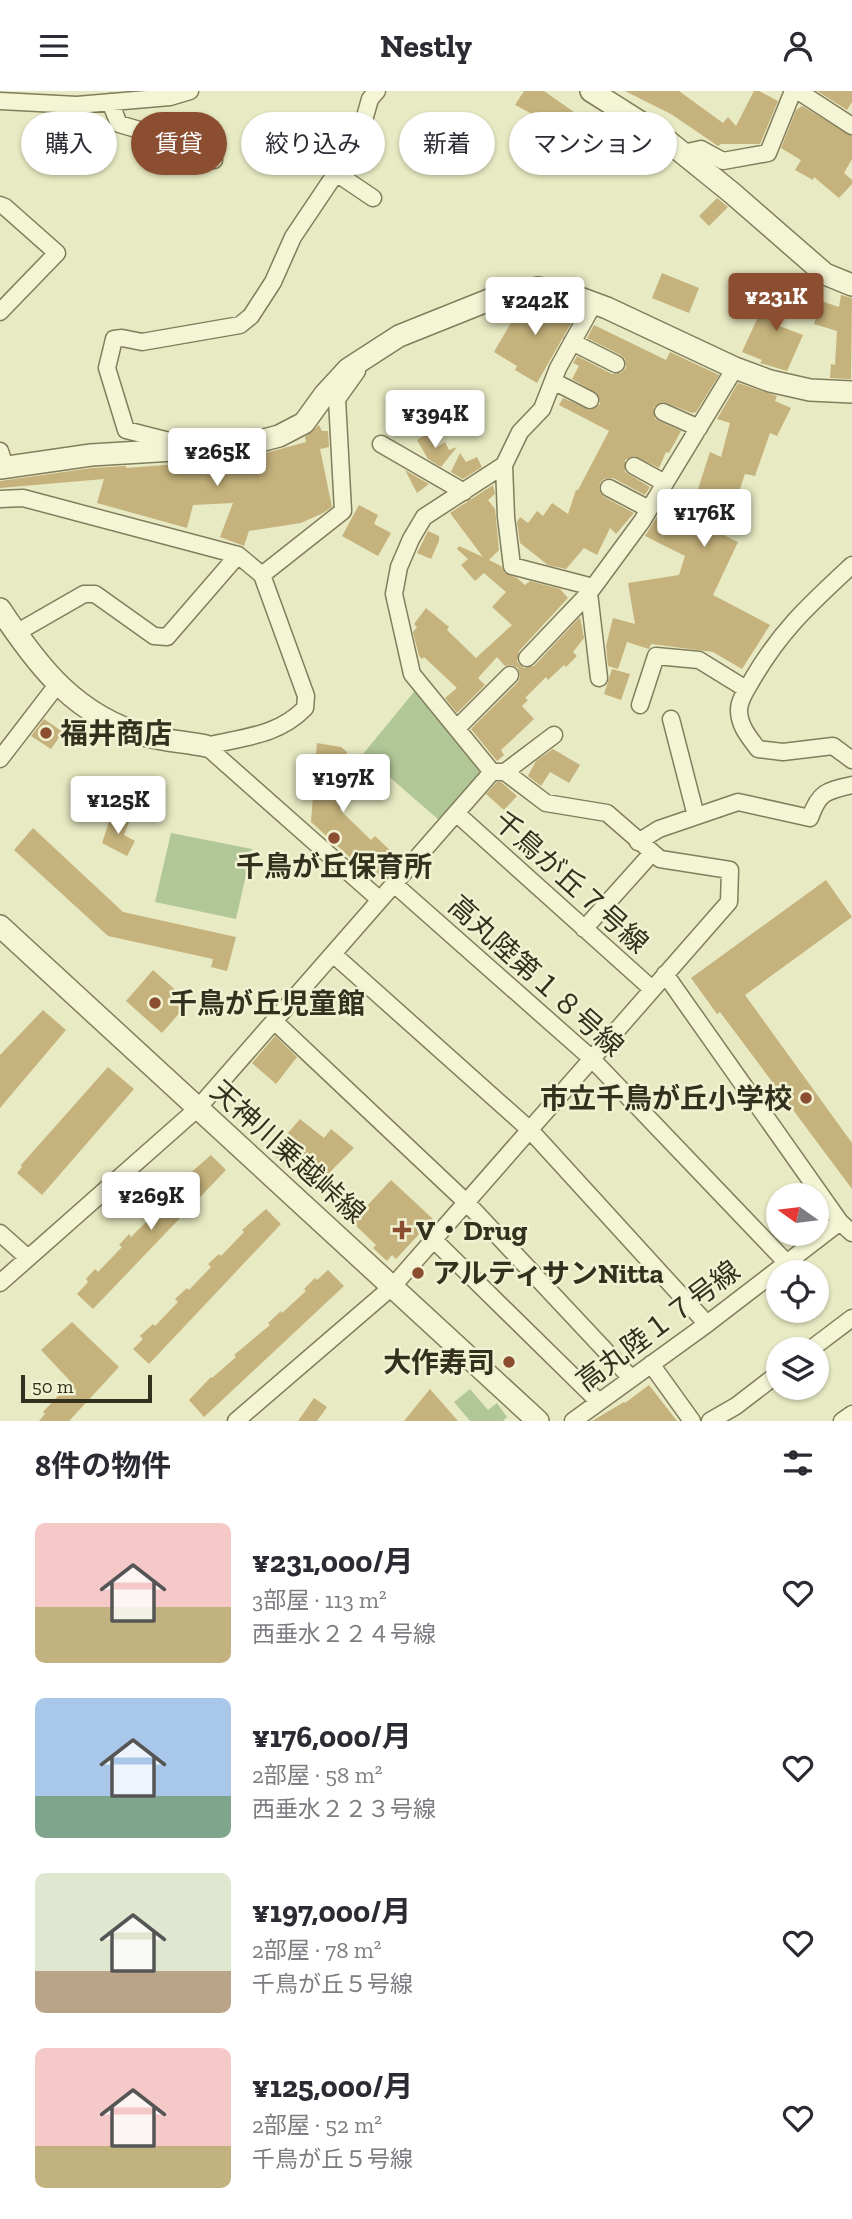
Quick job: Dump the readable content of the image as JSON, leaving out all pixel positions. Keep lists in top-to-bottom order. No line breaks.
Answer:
{"streets":{"street":["千鳥が丘７号線","高丸陸第１８号線","天神川乗越峠線","高丸陸１７号線"]},"places":{"other":["福井商店","千鳥が丘保育所","千鳥が丘児童館","市立千鳥が丘小学校","アルティサンNitta","大作寿司"],"health":["V・Drug"]},"scale_bar":"50 m","north":"left","page":{"header":"Nestly","chip":["購入","賃貸","絞り込み","新着","マンション"],"price":["¥231K","¥242K","¥394K","¥265K","¥176K","¥197K","¥125K","¥269K"],"scale":"50 m","heading":"8件の物件","list":[{"name":"¥231,000/月","note":"3部屋 · 113 m² · 西垂水２２４号線"},{"name":"¥176,000/月","note":"2部屋 · 58 m² · 西垂水２２３号線"},{"name":"¥197,000/月","note":"2部屋 · 78 m² · 千鳥が丘５号線"},{"name":"¥125,000/月","note":"2部屋 · 52 m² · 千鳥が丘５号線"}]}}
